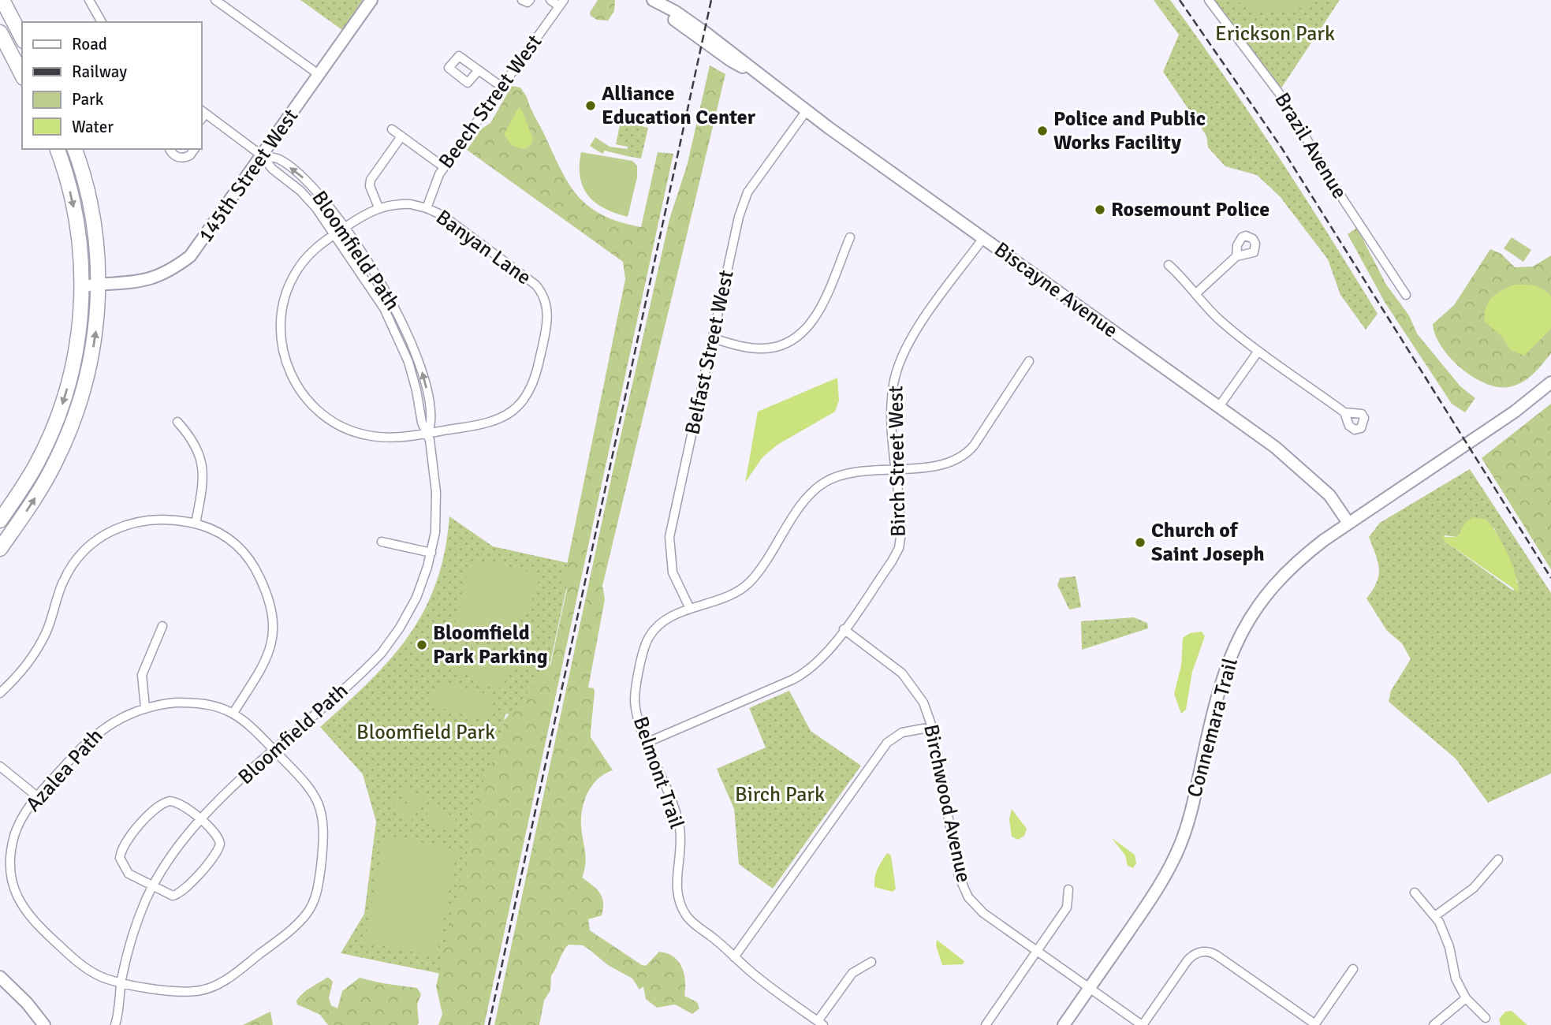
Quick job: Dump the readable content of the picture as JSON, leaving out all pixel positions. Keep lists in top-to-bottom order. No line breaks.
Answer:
{"streets":{"street":["Beech Street West","Brazil Avenue","145th Street West","Banyan Lane","Bloomfield Path","Biscayne Avenue","Belfast Street West","Birch Street West","Connemara Trail","Azalea Path","Belmont Trail","Birchwood Avenue"]},"crossings":[["Beech Street West","Banyan Lane"],["145th Street West","Bloomfield Path"],["Banyan Lane","Bloomfield Path"],["Bloomfield Path","Azalea Path"],["Biscayne Avenue","Belfast Street West"],["Biscayne Avenue","Birch Street West"],["Biscayne Avenue","Connemara Trail"],["Belfast Street West","Belmont Trail"],["Birch Street West","Belmont Trail"],["Birch Street West","Birchwood Avenue"],["Connemara Trail","Birchwood Avenue"]],"parks":["Erickson Park","Bloomfield Park","Birch Park"],"places":["Alliance Education Center","Police and Public Works Facility","Rosemount Police","Church of Saint Joseph","Bloomfield Park Parking"],"legend":["Road","Railway","Park","Water"]}
